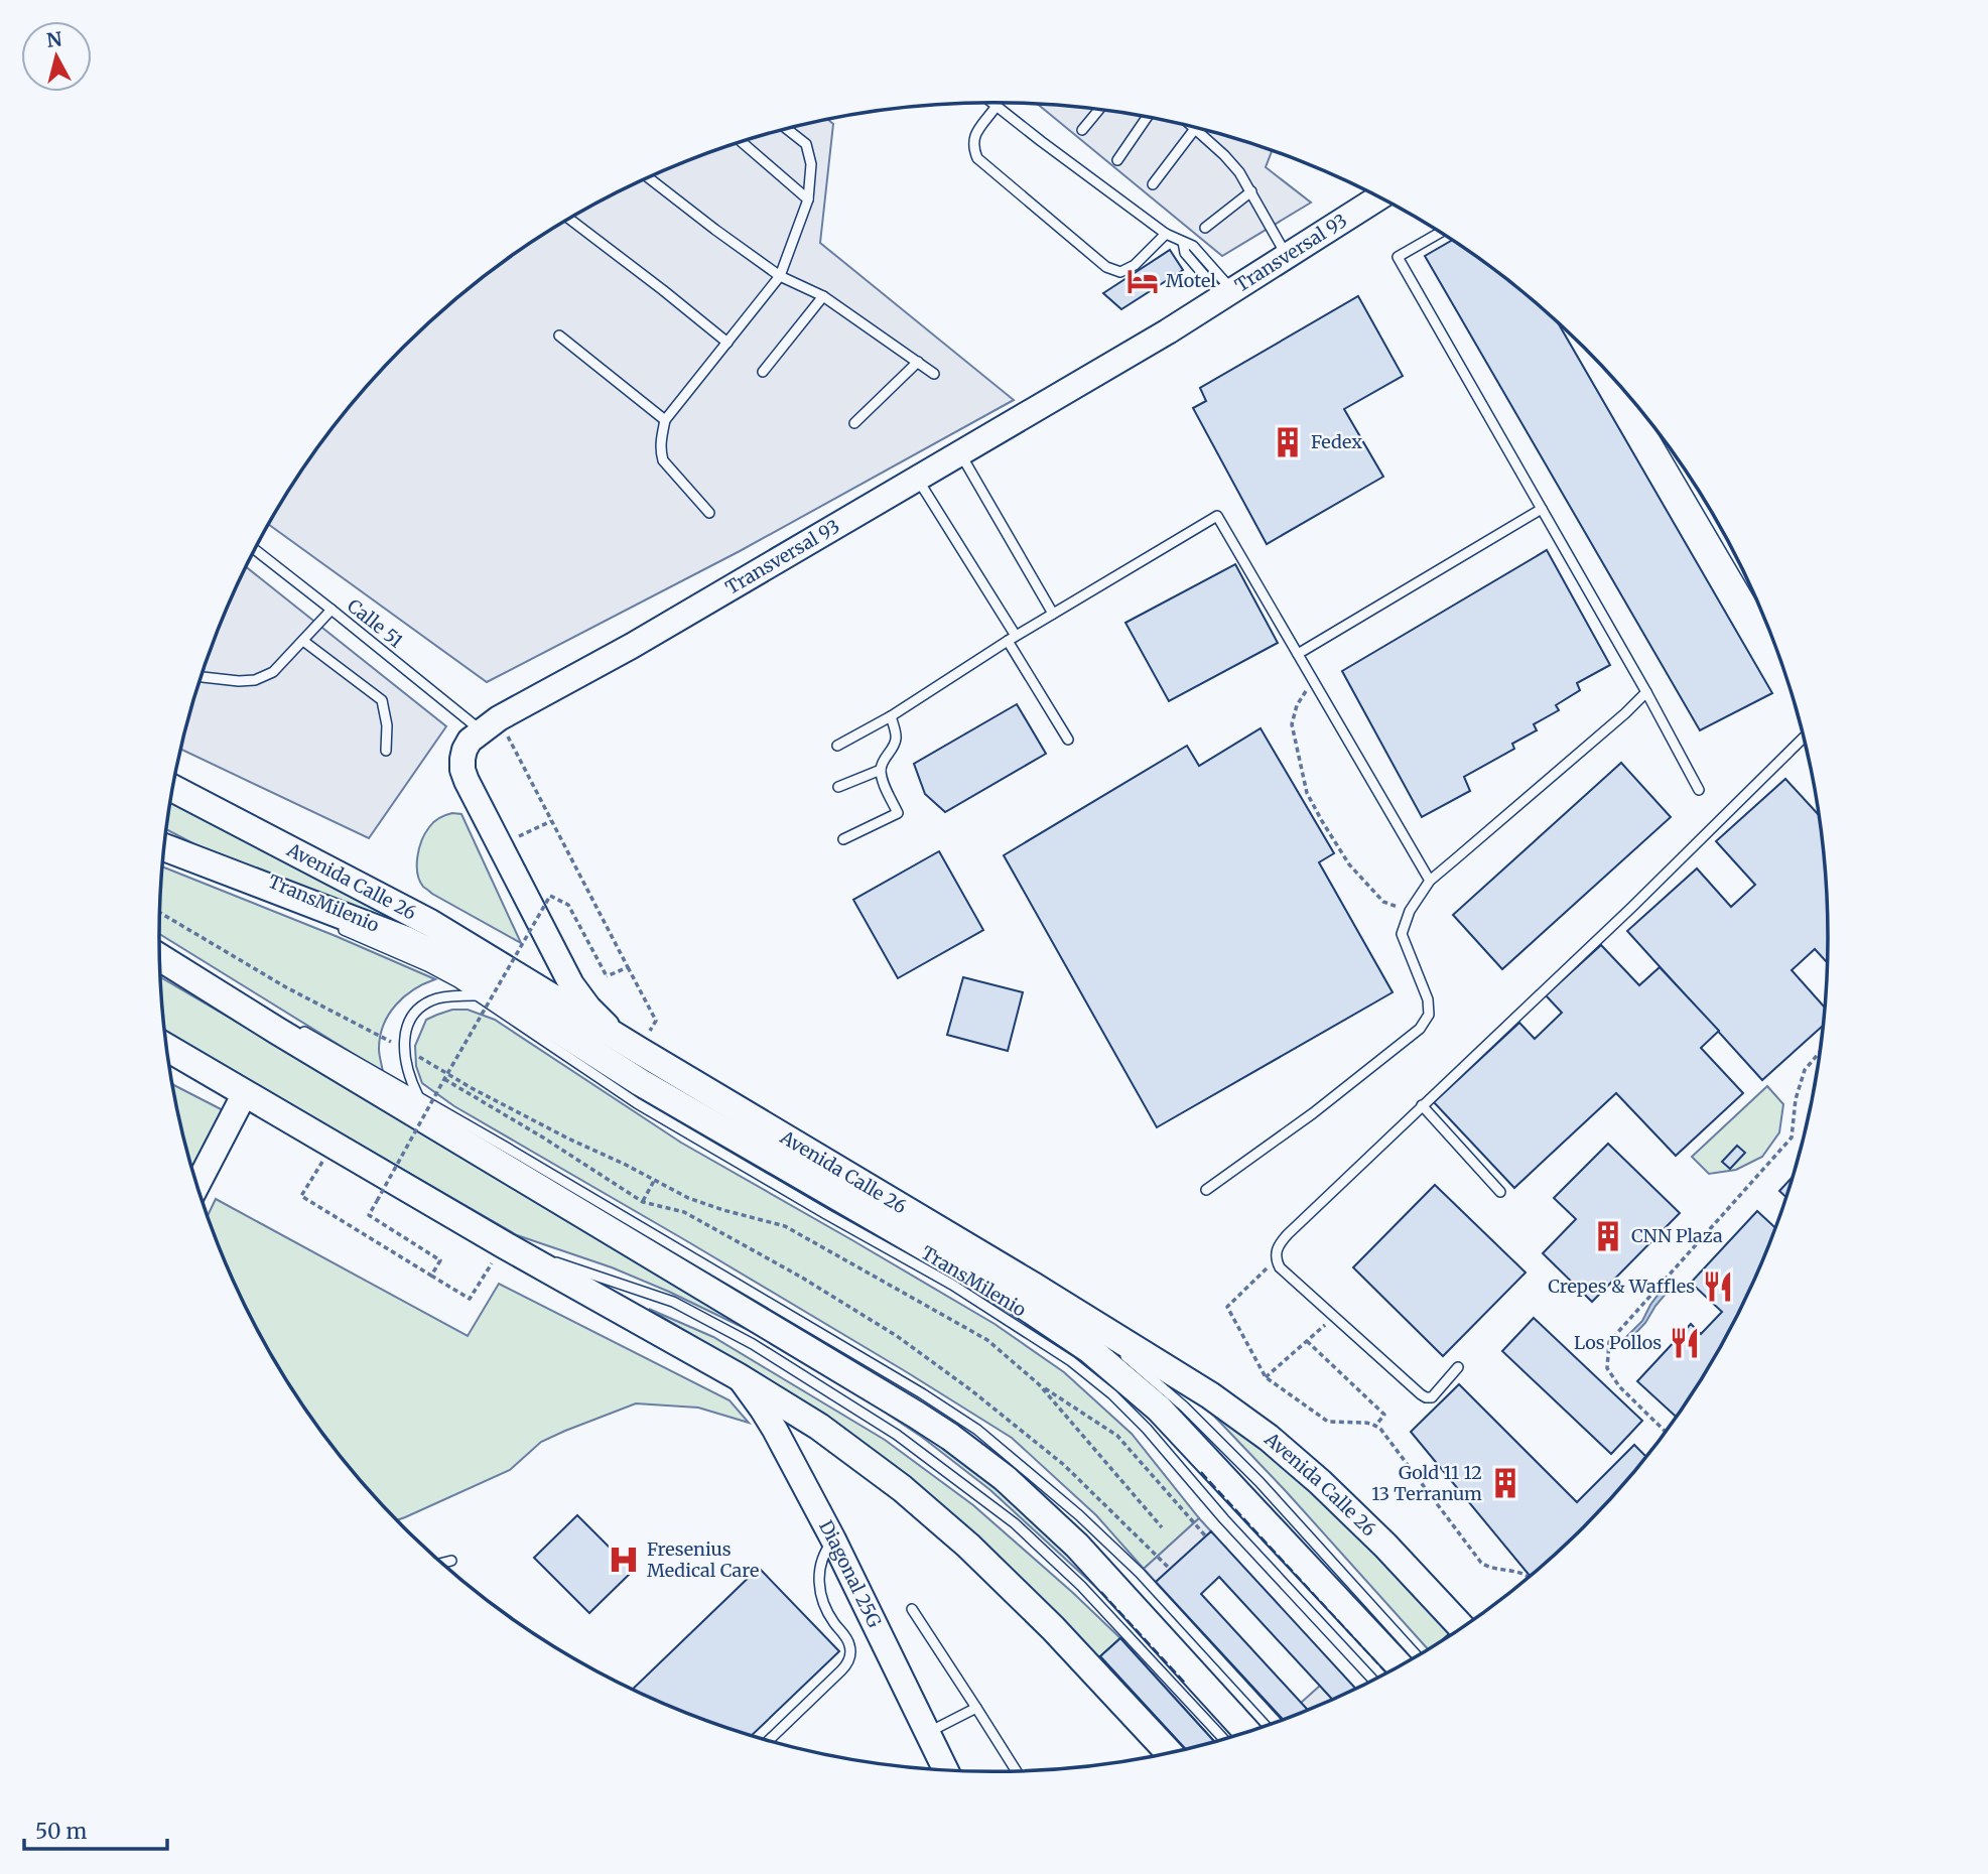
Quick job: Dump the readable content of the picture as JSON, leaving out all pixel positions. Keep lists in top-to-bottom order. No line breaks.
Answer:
{"streets":{"main road":["Transversal 93","Avenida Calle 26","Diagonal 25G"],"lane":["Calle 51","TransMilenio"]},"crossings":[["Transversal 93","Calle 51"],["Transversal 93","Avenida Calle 26"],["Avenida Calle 26","TransMilenio"]],"places":{"hotel":["Motel"],"building":["Fedex","CNN Plaza","Gold 11 12 13 Terranum"],"restaurant":["Crepes & Waffles","Los Pollos"],"hospital":["Fresenius Medical Care"]},"scale_bar":"50 m","north":"top"}
